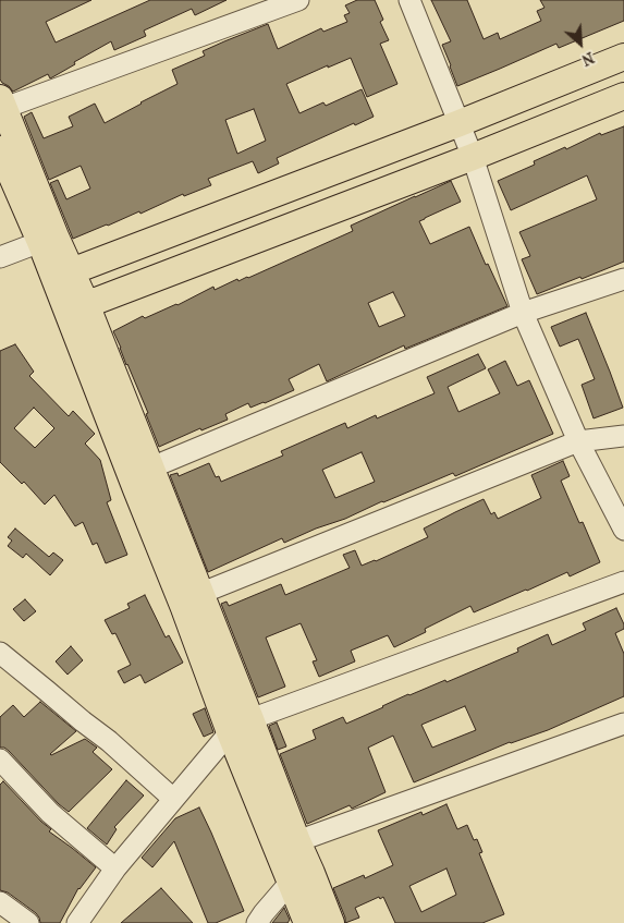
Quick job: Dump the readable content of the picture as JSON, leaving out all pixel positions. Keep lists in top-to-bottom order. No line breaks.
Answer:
{"north":"bottom right"}
